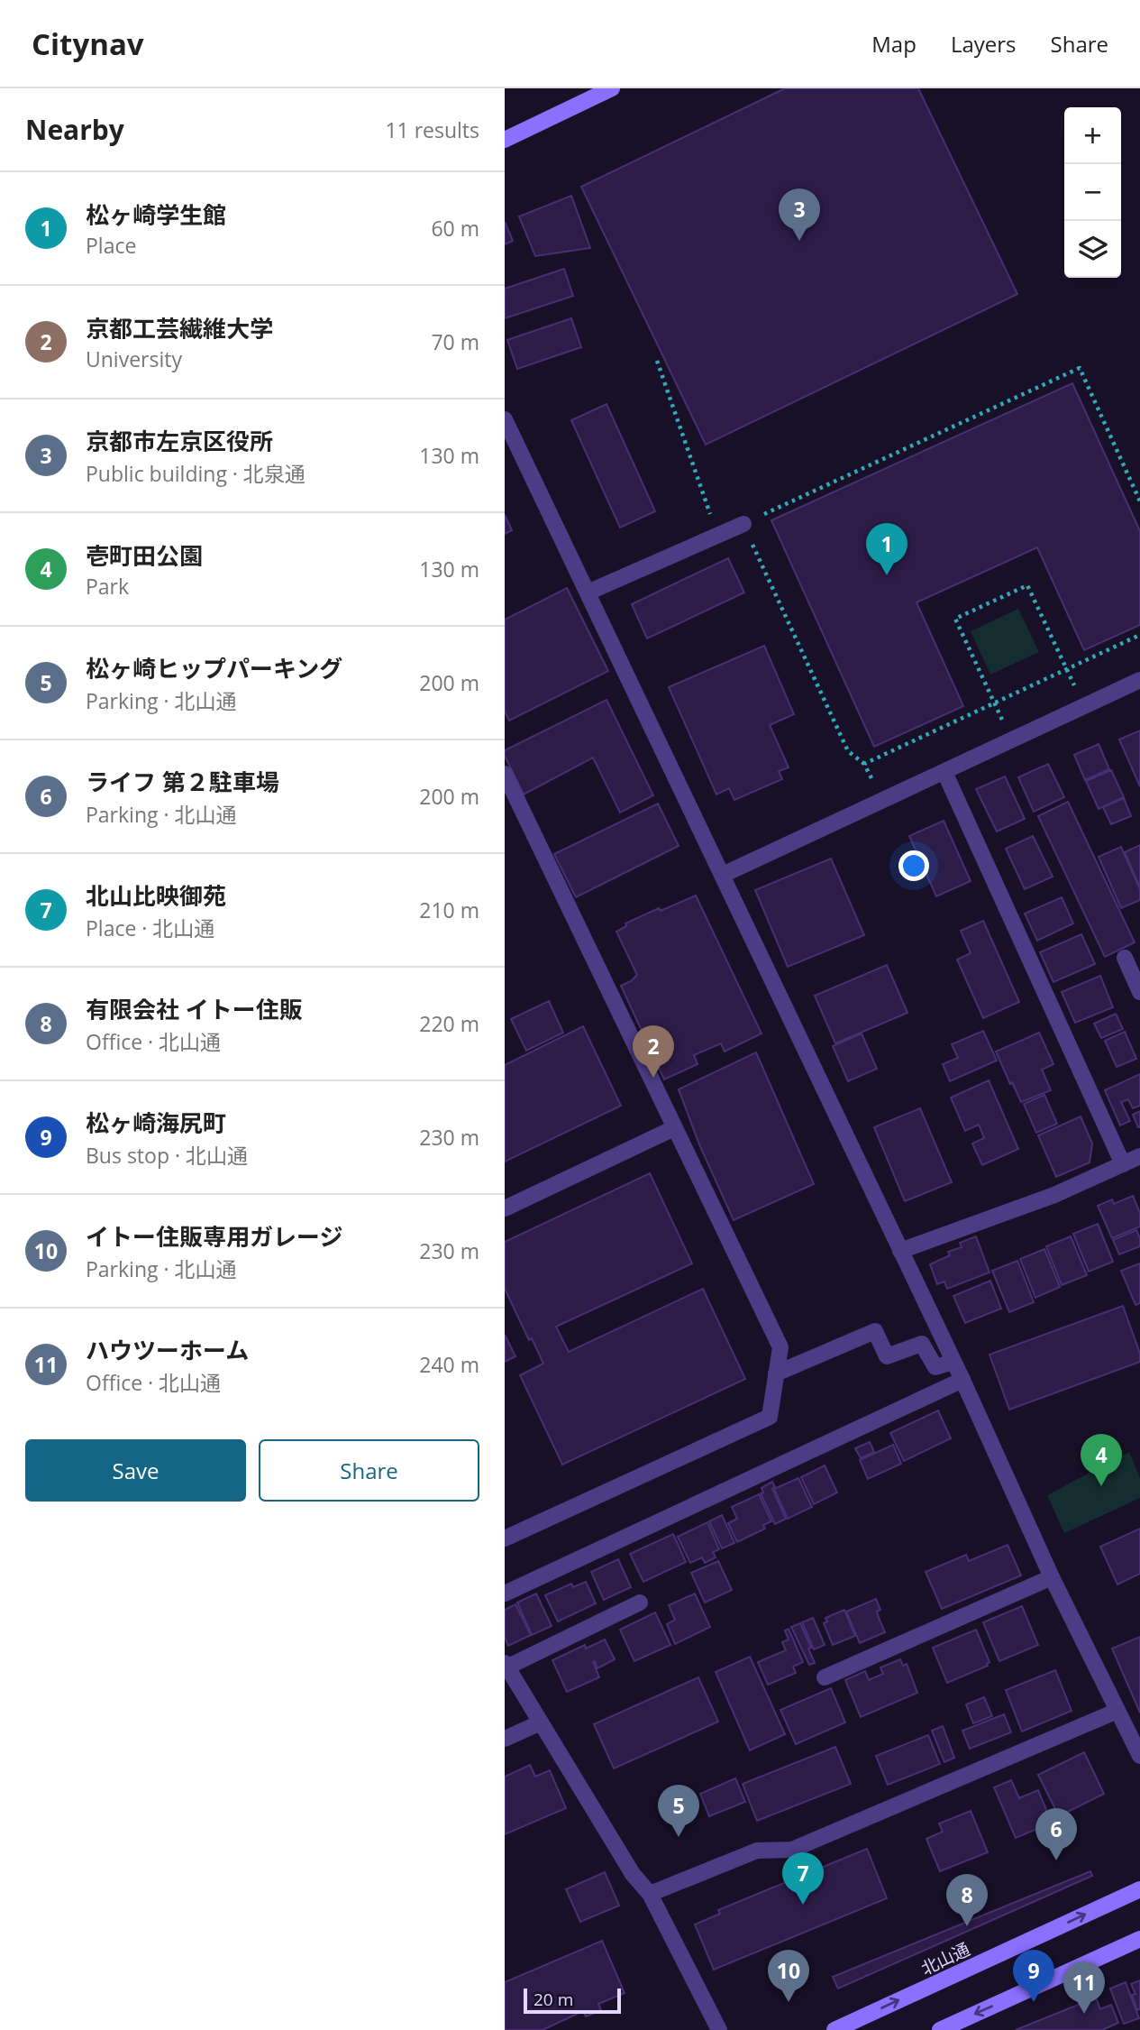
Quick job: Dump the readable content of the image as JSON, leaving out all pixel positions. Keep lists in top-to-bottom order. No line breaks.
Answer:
{"streets":{"street":["北山通"]},"scale_bar":"20 m","page":{"header":"Citynav","nav":["Map","Layers","Share"],"heading":["Nearby","11 results"],"map_buttons":["+","−"],"list":[{"mark":"1","name":"松ヶ崎学生館","note":"Place","value":"60 m"},{"mark":"2","name":"京都工芸繊維大学","note":"University","value":"70 m"},{"mark":"3","name":"京都市左京区役所","note":"Public building · 北泉通","value":"130 m"},{"mark":"4","name":"壱町田公園","note":"Park","value":"130 m"},{"mark":"5","name":"松ヶ崎ヒップパーキング","note":"Parking · 北山通","value":"200 m"},{"mark":"6","name":"ライフ 第２駐車場","note":"Parking · 北山通","value":"200 m"},{"mark":"7","name":"北山比映御苑","note":"Place · 北山通","value":"210 m"},{"mark":"8","name":"有限会社 イトー住販","note":"Office · 北山通","value":"220 m"},{"mark":"9","name":"松ヶ崎海尻町","note":"Bus stop · 北山通","value":"230 m"},{"mark":"10","name":"イトー住販専用ガレージ","note":"Parking · 北山通","value":"230 m"},{"mark":"11","name":"ハウツーホーム","note":"Office · 北山通","value":"240 m"}],"pins":["3","1","2","4","5","6","7","8","9","10","11"],"buttons":["Save","Share"],"scale":"20 m"}}
